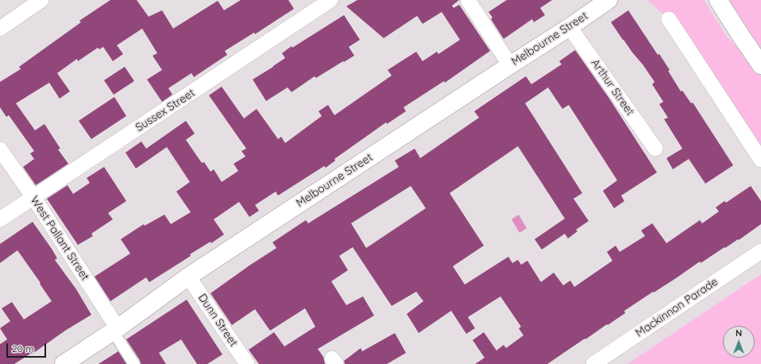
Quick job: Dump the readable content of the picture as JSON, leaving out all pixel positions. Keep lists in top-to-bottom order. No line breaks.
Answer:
{"streets":{"main road":["Melbourne Street"],"street":["Arthur Street","Sussex Street","West Pallant Street","Mackinnon Parade","Dunn Street"]},"crossings":[["Melbourne Street","Arthur Street"],["Melbourne Street","West Pallant Street"],["Melbourne Street","Dunn Street"],["Sussex Street","West Pallant Street"]],"scale_bar":"20 m","north":"top"}
